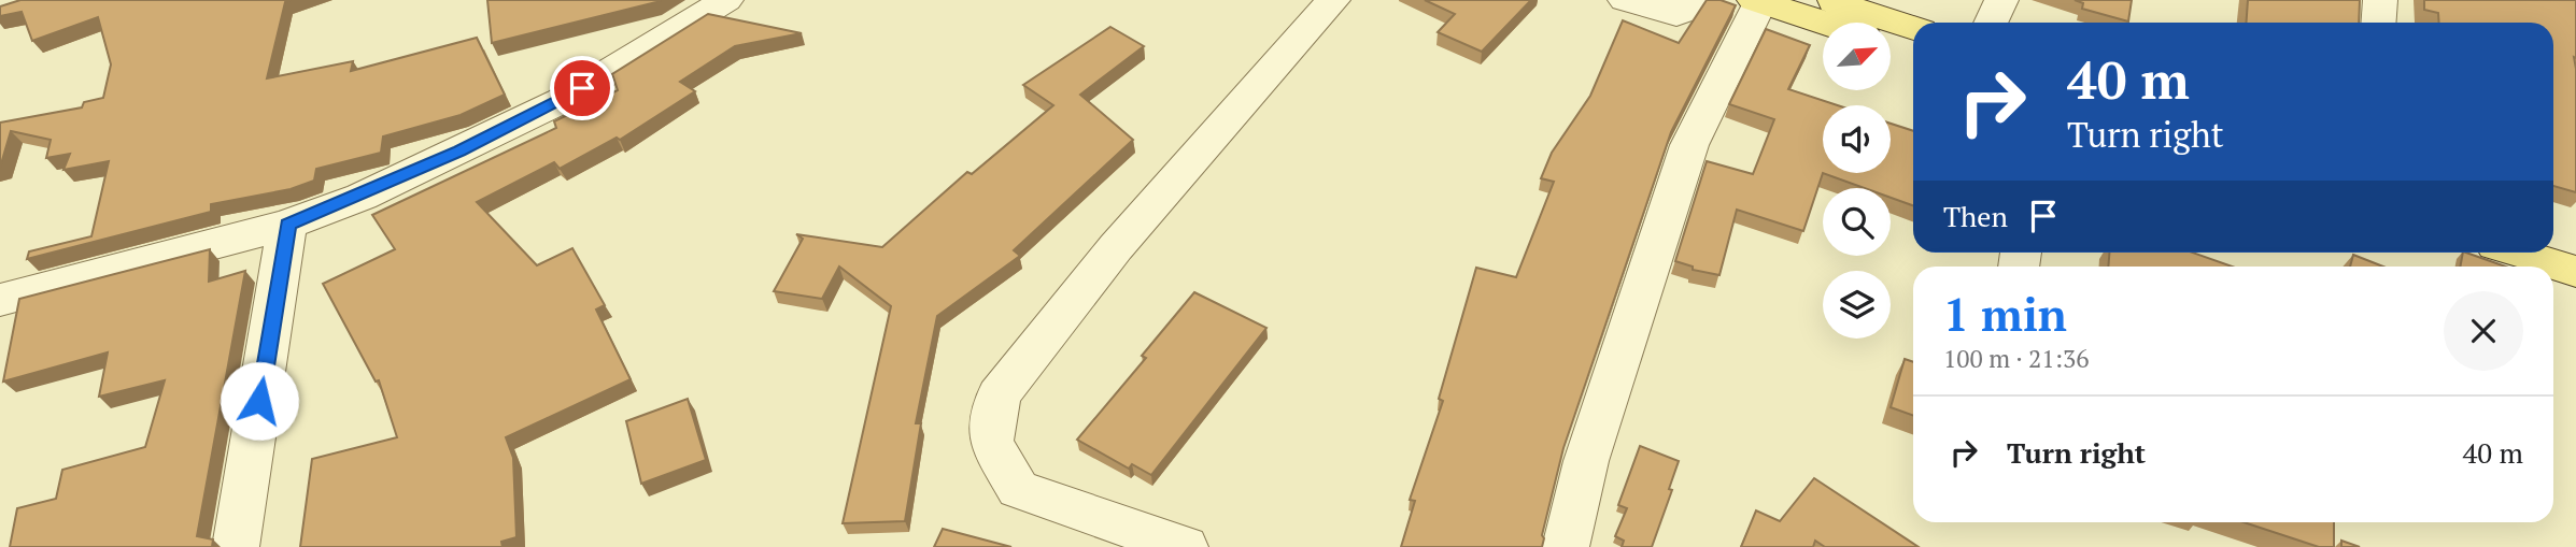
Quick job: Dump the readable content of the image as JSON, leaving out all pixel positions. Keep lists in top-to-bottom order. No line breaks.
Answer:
{"north":"top right","page":{"turn":["40 m","Turn right"],"then":"Then","heading":["1 min","100 m · 21:36"],"list":[{"name":"Turn right","value":"40 m"}]}}
